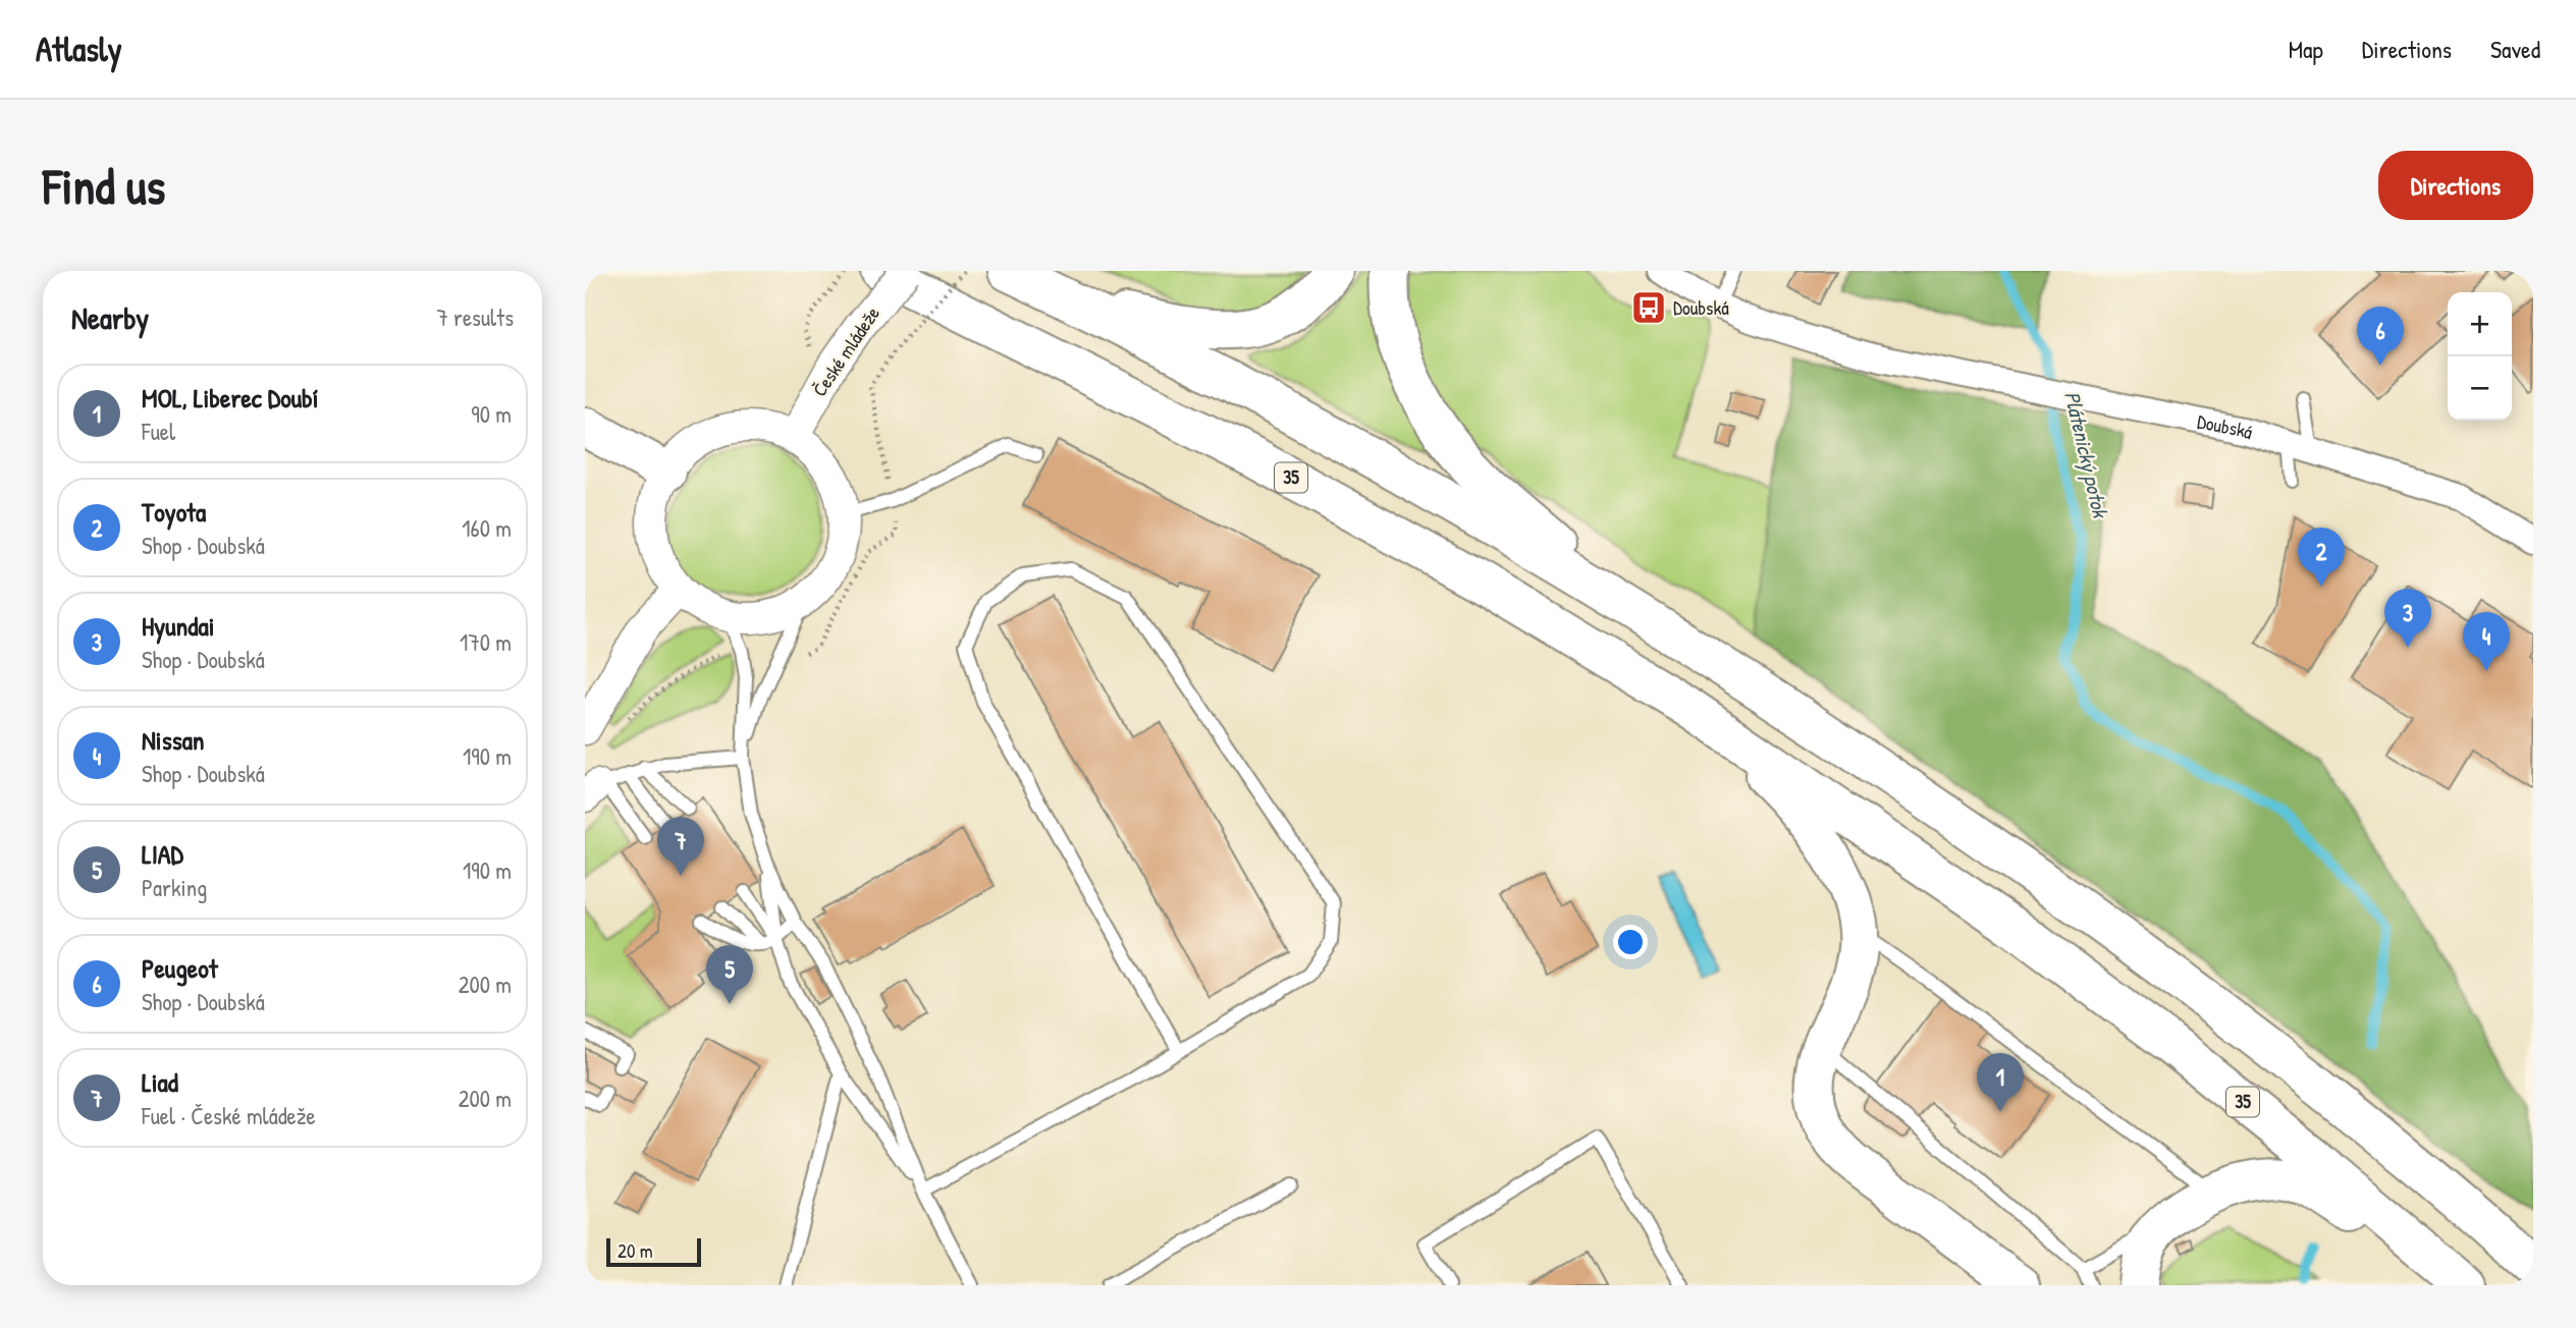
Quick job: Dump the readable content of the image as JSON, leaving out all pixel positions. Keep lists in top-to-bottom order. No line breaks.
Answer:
{"streets":{"highway":["35"],"street":["České mládeže","Doubská"]},"water":["Plátenický potok"],"places":{"bus stop":["Doubská"]},"scale_bar":"20 m","page":{"header":"Atlasly","nav":["Map","Directions","Saved"],"buttons":"Directions","title":"Find us","heading":["Nearby","7 results"],"map_buttons":["+","−"],"pins":["6","2","3","4","7","5","1"],"list":[{"mark":"1","name":"MOL, Liberec Doubí","note":"Fuel","value":"90 m"},{"mark":"2","name":"Toyota","note":"Shop · Doubská","value":"160 m"},{"mark":"3","name":"Hyundai","note":"Shop · Doubská","value":"170 m"},{"mark":"4","name":"Nissan","note":"Shop · Doubská","value":"190 m"},{"mark":"5","name":"LIAD","note":"Parking","value":"190 m"},{"mark":"6","name":"Peugeot","note":"Shop · Doubská","value":"200 m"},{"mark":"7","name":"Liad","note":"Fuel · České mládeže","value":"200 m"}],"scale":"20 m"}}
